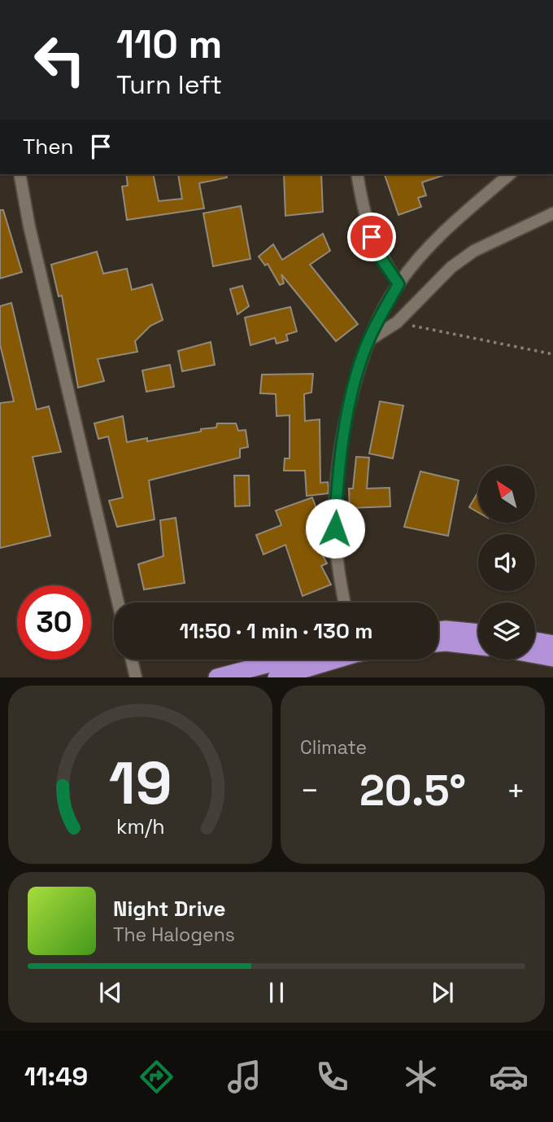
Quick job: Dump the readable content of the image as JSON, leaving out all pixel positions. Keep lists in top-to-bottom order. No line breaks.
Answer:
{"north":"top left","page":{"turn":["110 m","Turn left"],"then":"Then","limit":"30","trip":"11:50 · 1 min · 130 m","tile":"Climate","heat":["−","20.5°","+"],"song":["Night Drive","The Halogens"],"tabs":"11:49","gauge":["19","km/h"]}}
